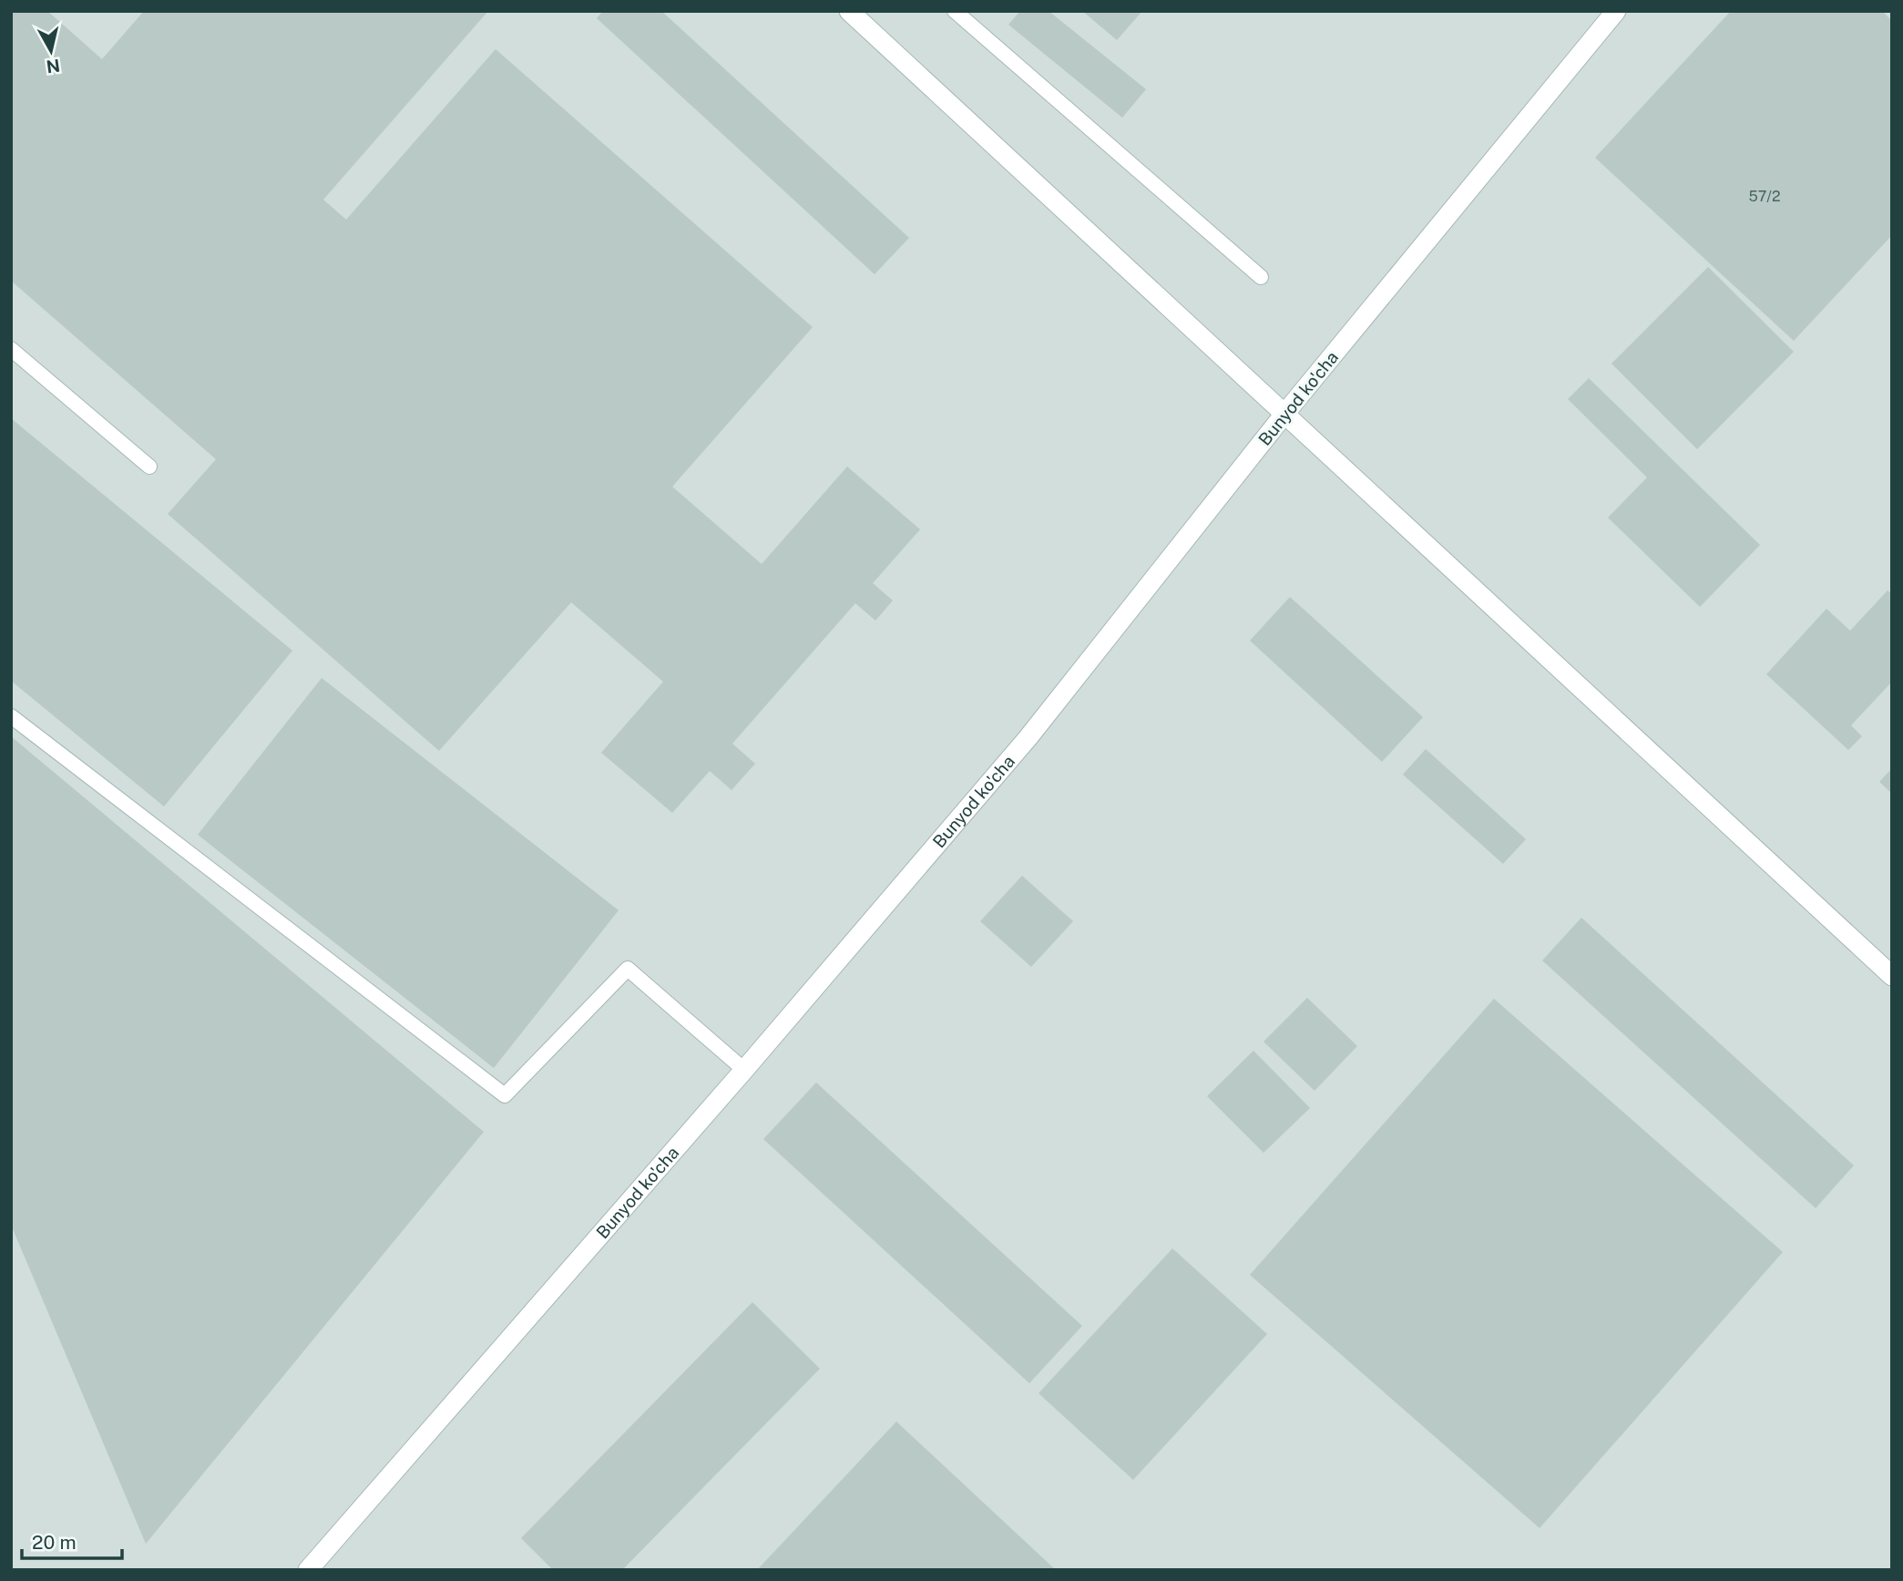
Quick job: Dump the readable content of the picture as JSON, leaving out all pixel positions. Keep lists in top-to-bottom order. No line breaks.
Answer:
{"streets":{"street":["Bunyod ko'cha"]},"house_numbers":["57/2"],"scale_bar":"20 m","north":"bottom"}
